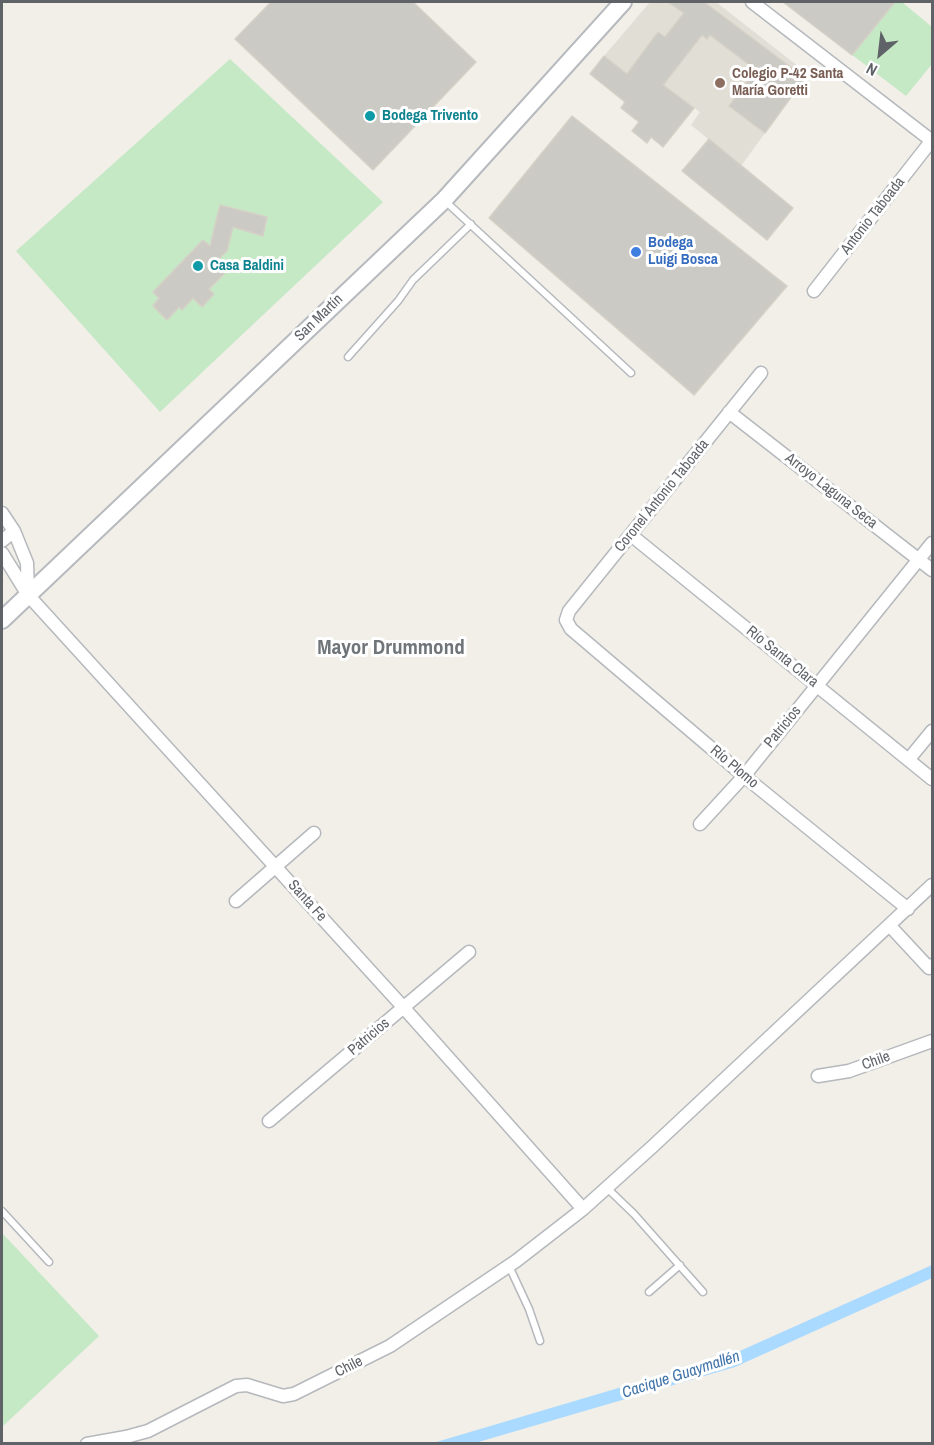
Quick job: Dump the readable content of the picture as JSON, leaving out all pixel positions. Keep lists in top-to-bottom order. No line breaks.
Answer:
{"streets":{"main road":["San Martín"],"street":["Antonio Taboada","Arroyo Laguna Seca","Coronel Antonio Taboada","Río Santa Clara","Patricios","Río Plomo","Santa Fe","Chile"]},"crossings":[["San Martín","Santa Fe"],["Arroyo Laguna Seca","Coronel Antonio Taboada"],["Arroyo Laguna Seca","Patricios"],["Coronel Antonio Taboada","Río Santa Clara"],["Coronel Antonio Taboada","Río Plomo"],["Río Santa Clara","Patricios"],["Patricios","Río Plomo"],["Patricios","Santa Fe"],["Río Plomo","Chile"],["Santa Fe","Chile"]],"districts":["Mayor Drummond"],"water":["Cacique Guaymallén"],"places":["Colegio P-42 Santa María Goretti","Bodega Trivento","Bodega Luigi Bosca","Casa Baldini"],"north":"bottom left"}
